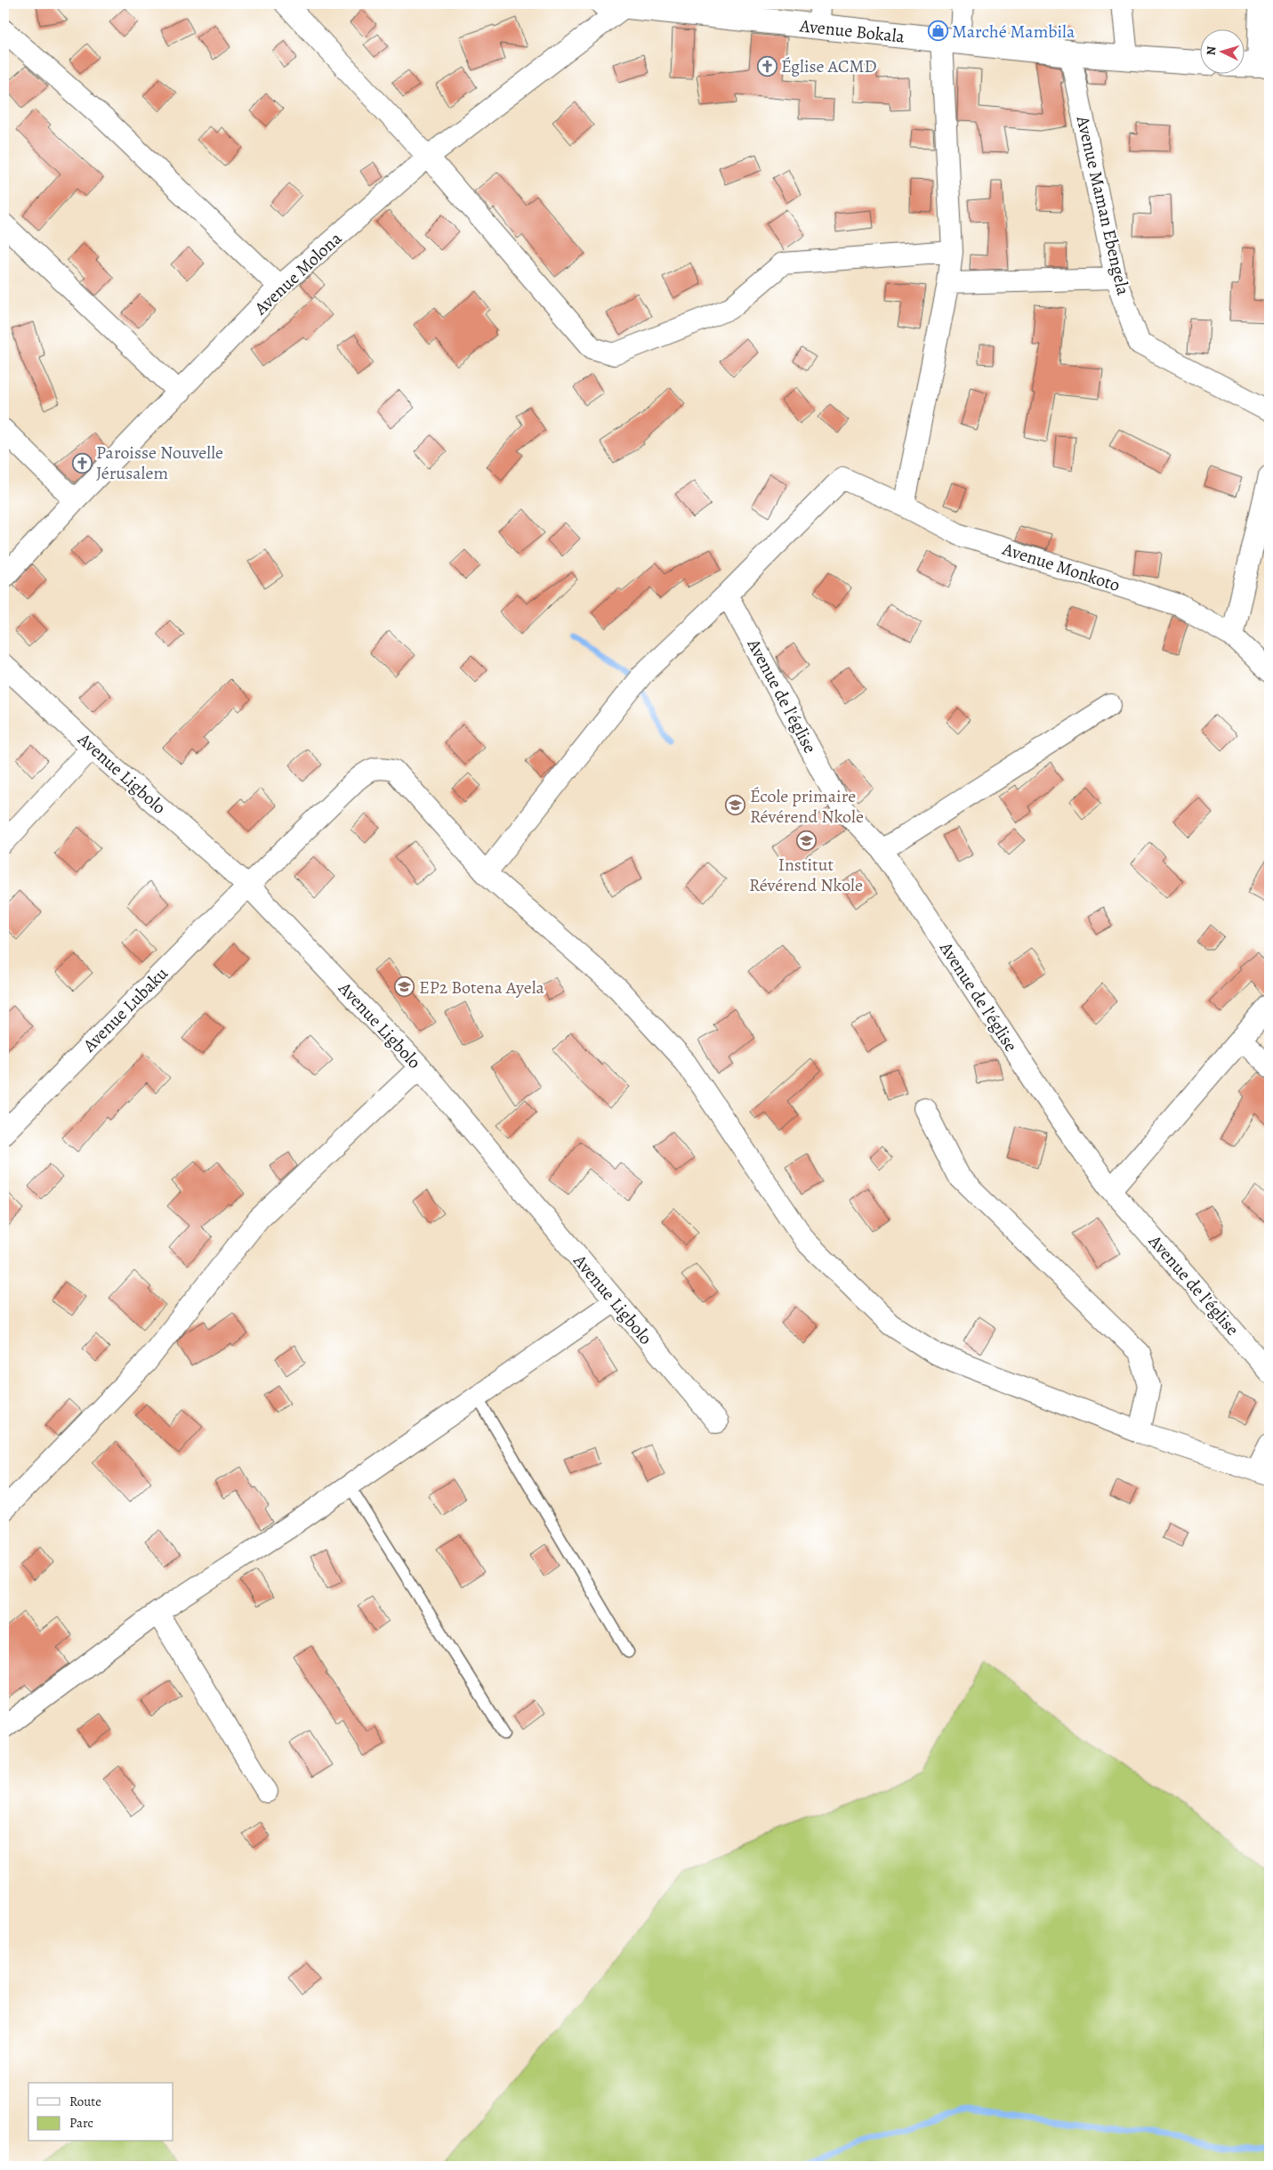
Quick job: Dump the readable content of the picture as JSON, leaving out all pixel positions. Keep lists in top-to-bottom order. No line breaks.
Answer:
{"streets":{"street":["Avenue Bokala","Avenue Maman Ebengela","Avenue Molona","Avenue Monkoto","Avenue de l'église","Avenue Ligbolo","Avenue Lubaku"]},"crossings":[["Avenue Bokala","Avenue Maman Ebengela"],["Avenue Bokala","Avenue Molona"],["Avenue Monkoto","Avenue de l'église"],["Avenue Ligbolo","Avenue Lubaku"]],"places":{"shop":["Marché Mambila"],"church":["Église ACMD","Paroisse Nouvelle Jérusalem"],"school or university":["École primaire Révérend Nkole","Institut Révérend Nkole","EP2 Botena Ayela"]},"legend":["Route","Parc"],"north":"left"}
